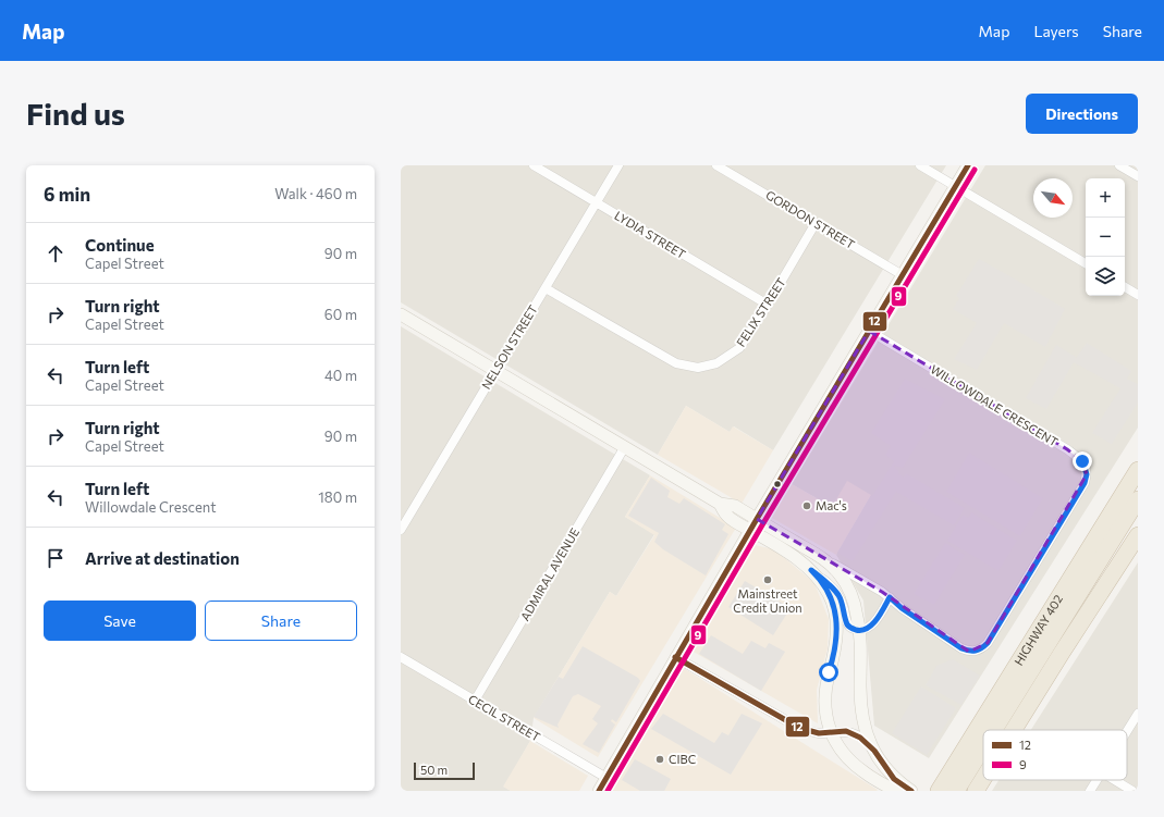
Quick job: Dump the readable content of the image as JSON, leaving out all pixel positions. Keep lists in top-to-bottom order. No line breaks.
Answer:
{"streets":{"highway":["HIGHWAY 402"],"street":["GORDON STREET","LYDIA STREET","FELIX STREET","NELSON STREET","WILLOWDALE CRESCENT","ADMIRAL AVENUE","CECIL STREET"]},"crossings":[["GORDON STREET","FELIX STREET"],["LYDIA STREET","FELIX STREET"],["LYDIA STREET","NELSON STREET"],["FELIX STREET","NELSON STREET"],["ADMIRAL AVENUE","CECIL STREET"]],"places":["Mac's","Mainstreet Credit Union","CIBC"],"lines":["transit line 12","transit line 9"],"legend":["12","9"],"scale_bar":"50 m","north":"bottom right","page":{"header":"Map","nav":["Map","Layers","Share"],"buttons":["Directions",["Save","Share"]],"title":"Find us","heading":["6 min","Walk · 460 m"],"map_buttons":["+","−"],"list":[["Continue","Capel Street","90 m"],["Turn right","Capel Street","60 m"],["Turn left","Capel Street","40 m"],["Turn right","Capel Street","90 m"],["Turn left","Willowdale Crescent","180 m"],"Arrive at destination"],"scale":"50 m"}}
